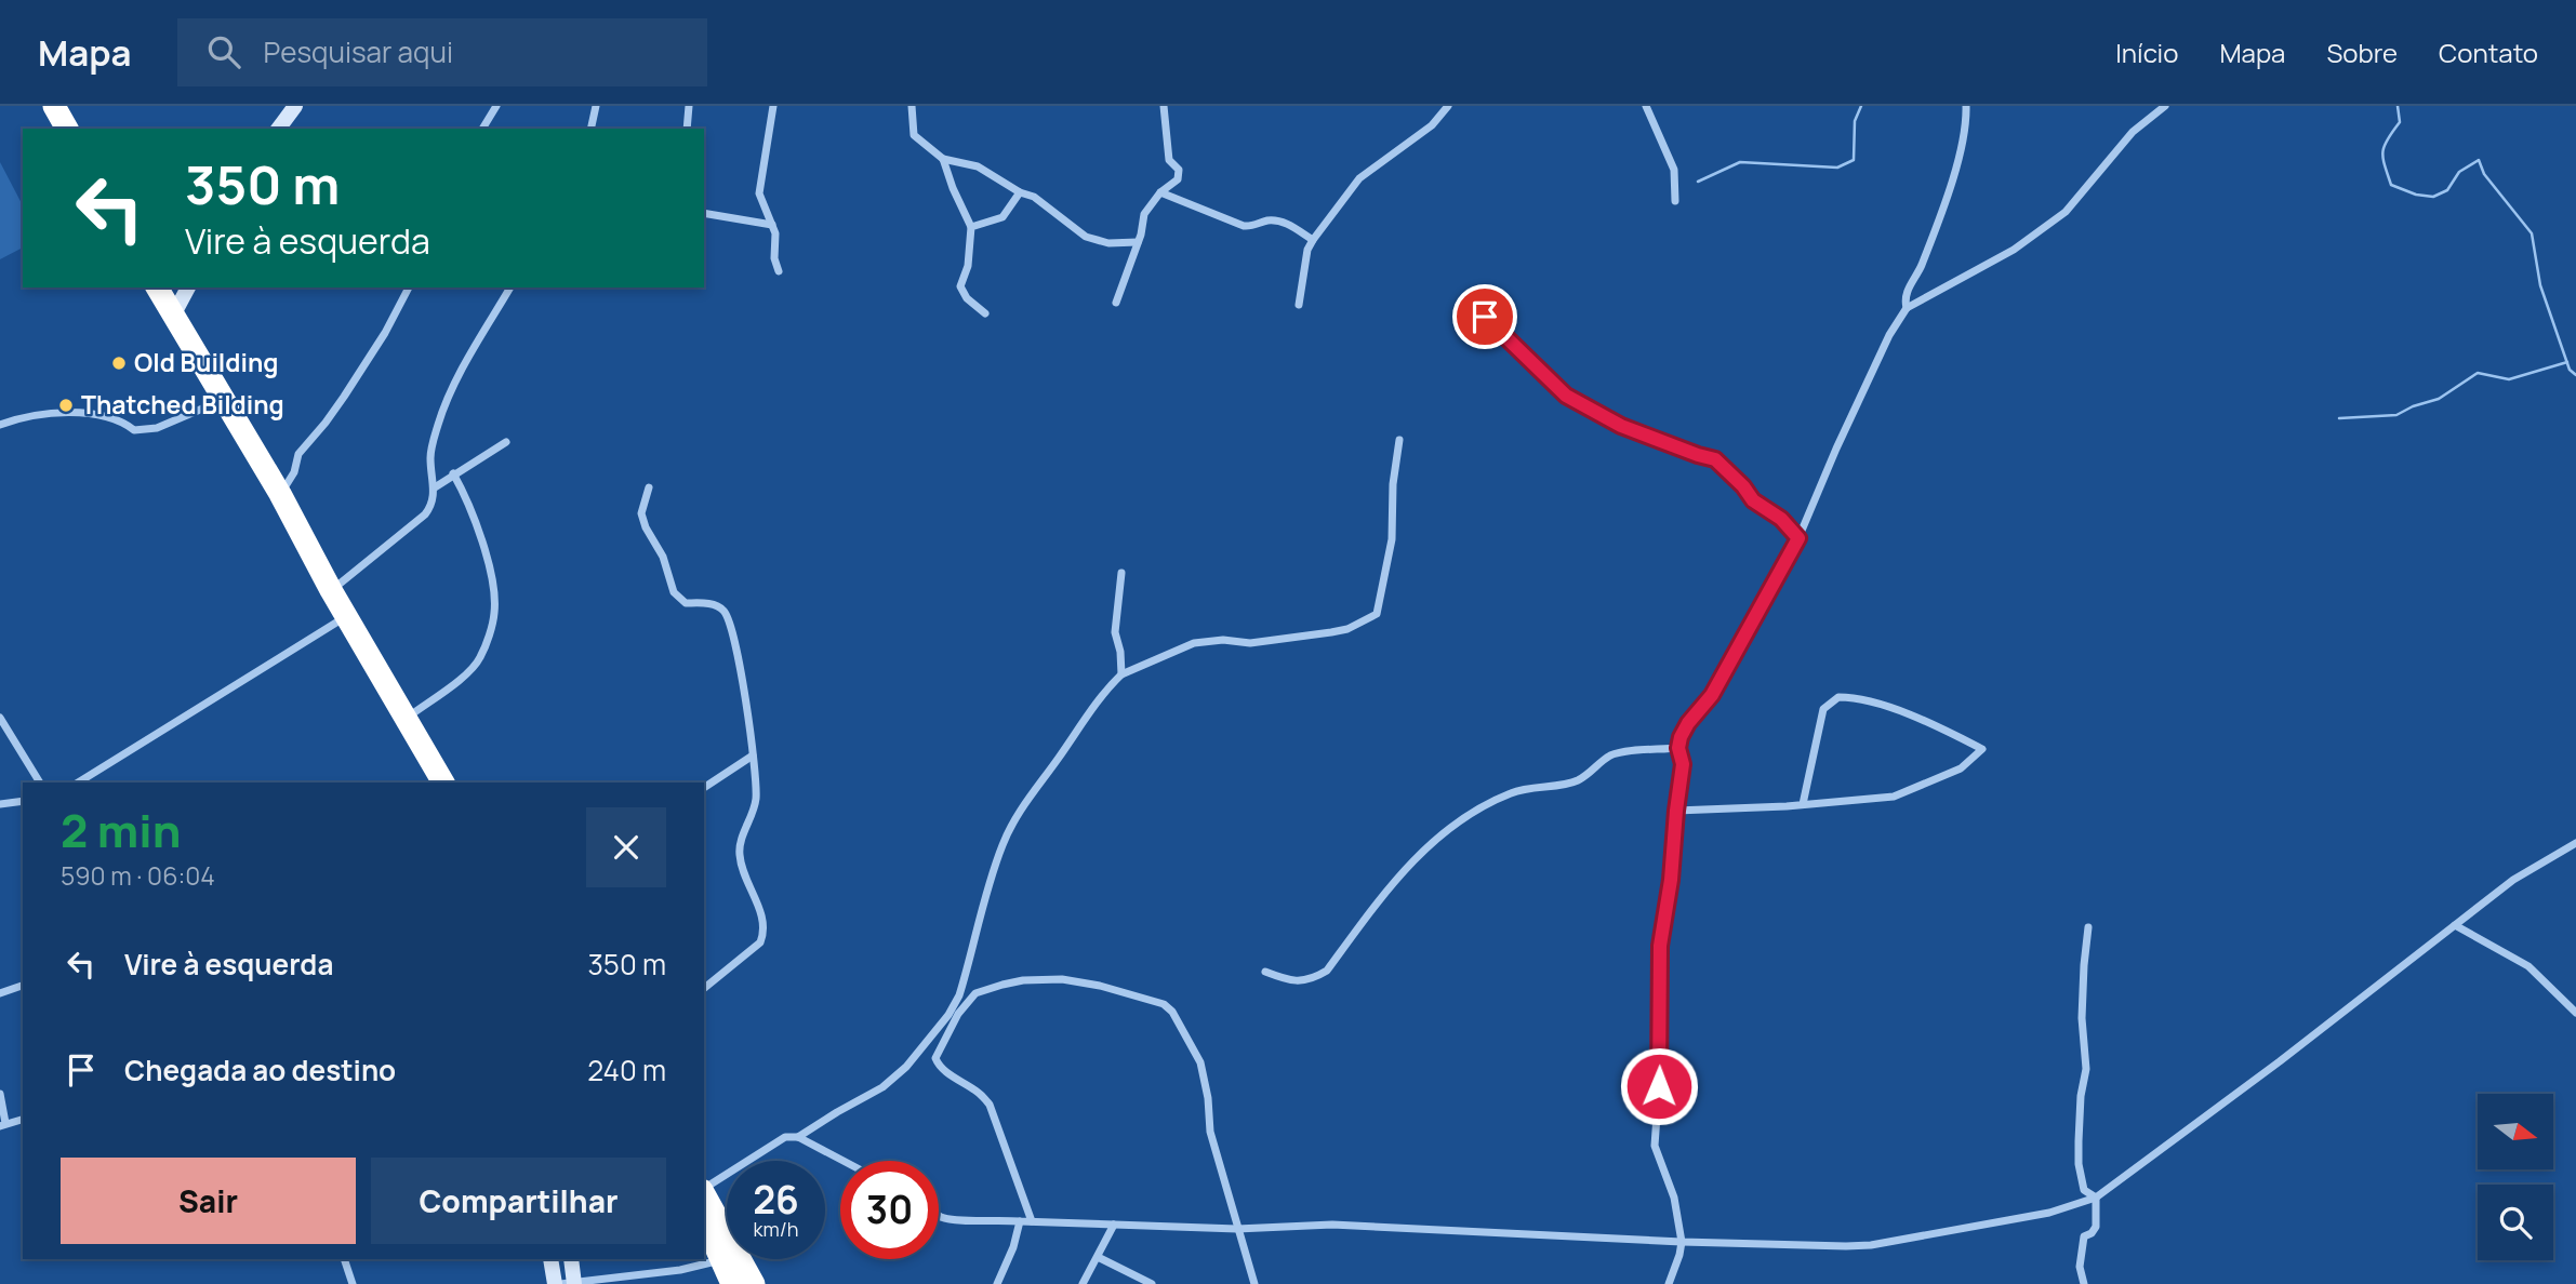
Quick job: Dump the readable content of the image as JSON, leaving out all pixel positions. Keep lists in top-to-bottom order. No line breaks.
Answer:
{"places":["Old Building","Thatched Bilding"],"north":"right","page":{"header":"Mapa","search":"Pesquisar aqui","nav":["Início","Mapa","Sobre","Contato"],"turn":["350 m","Vire à esquerda"],"heading":["2 min","590 m · 06:04"],"list":[{"name":"Vire à esquerda","value":"350 m"},{"name":"Chegada ao destino","value":"240 m"}],"buttons":["Sair","Compartilhar"],"speed":"26 km/h","limit":"30"}}
